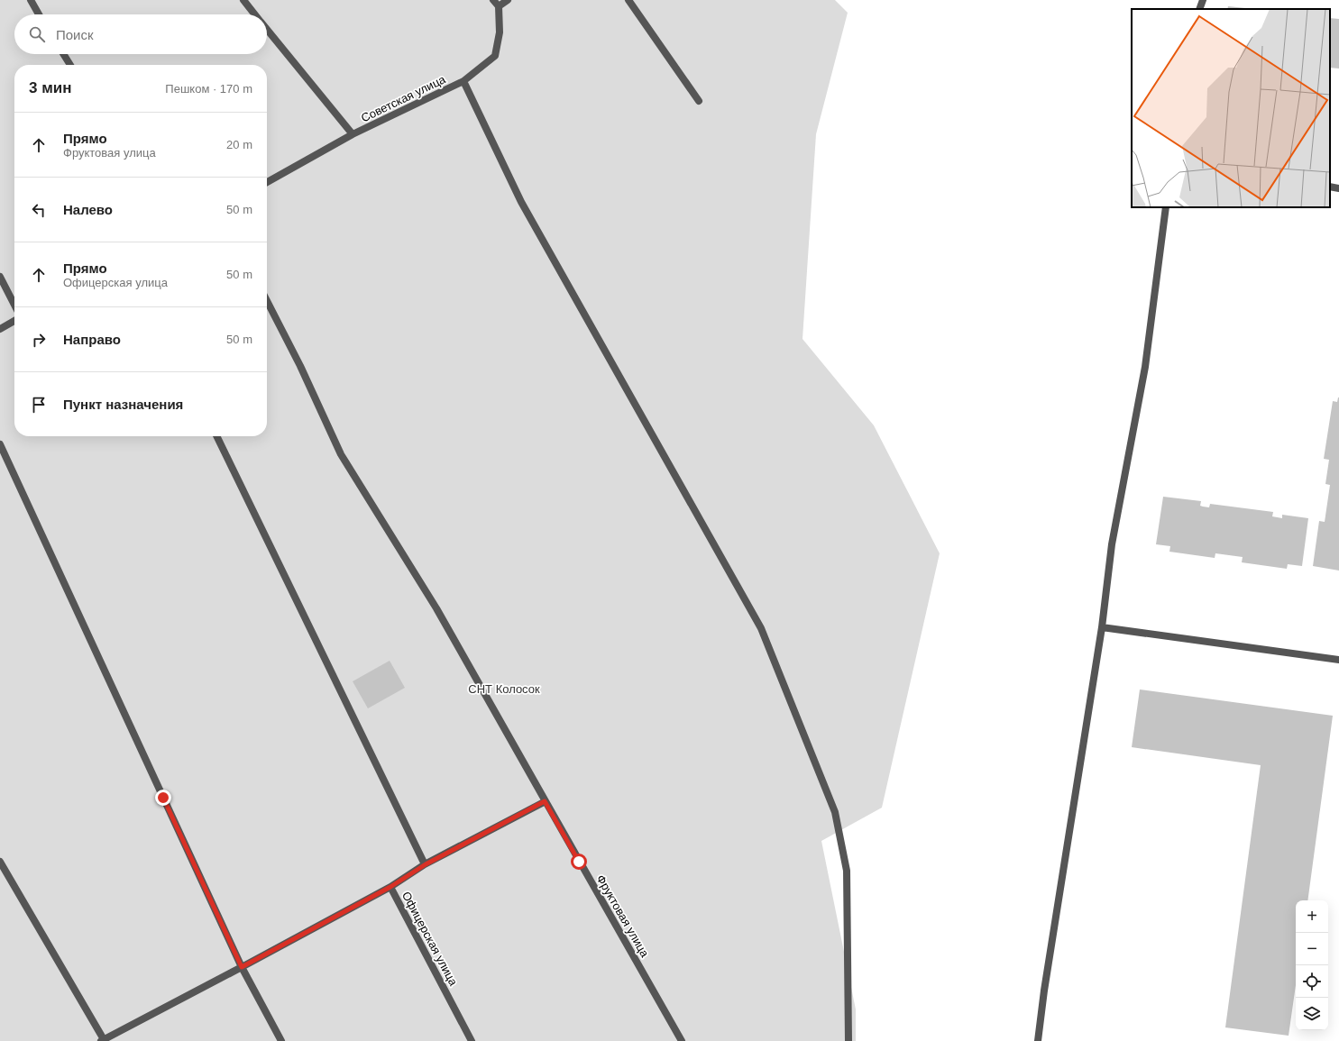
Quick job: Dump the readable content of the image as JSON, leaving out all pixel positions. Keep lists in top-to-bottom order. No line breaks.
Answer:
{"streets":{"street":["Советская улица","Фруктовая улица","Офицерская улица"]},"parks":["СНТ Колосок"],"page":{"search":"Поиск","heading":["3 мин","Пешком · 170 m"],"list":[["Прямо","Фруктовая улица","20 m"],["Налево","50 m"],["Прямо","Офицерская улица","50 m"],["Направо","50 m"],"Пункт назначения"],"map_buttons":["+","−"]}}
